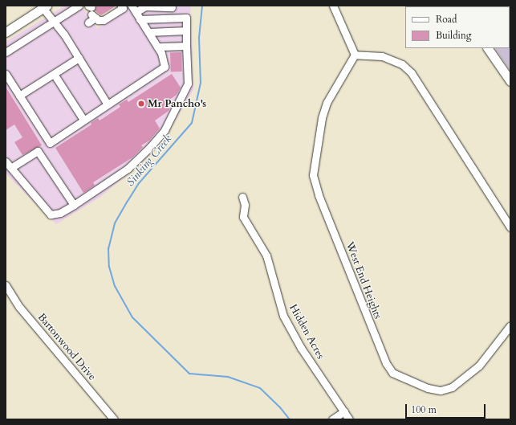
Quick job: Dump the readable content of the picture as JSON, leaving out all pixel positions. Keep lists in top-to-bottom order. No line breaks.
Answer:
{"streets":{"street":["West End Heights","Hidden Acres","Bartonwood Drive"]},"water":["Sinking Creek"],"places":["Mr Pancho's"],"legend":["Road","Building"],"scale_bar":"100 m"}
